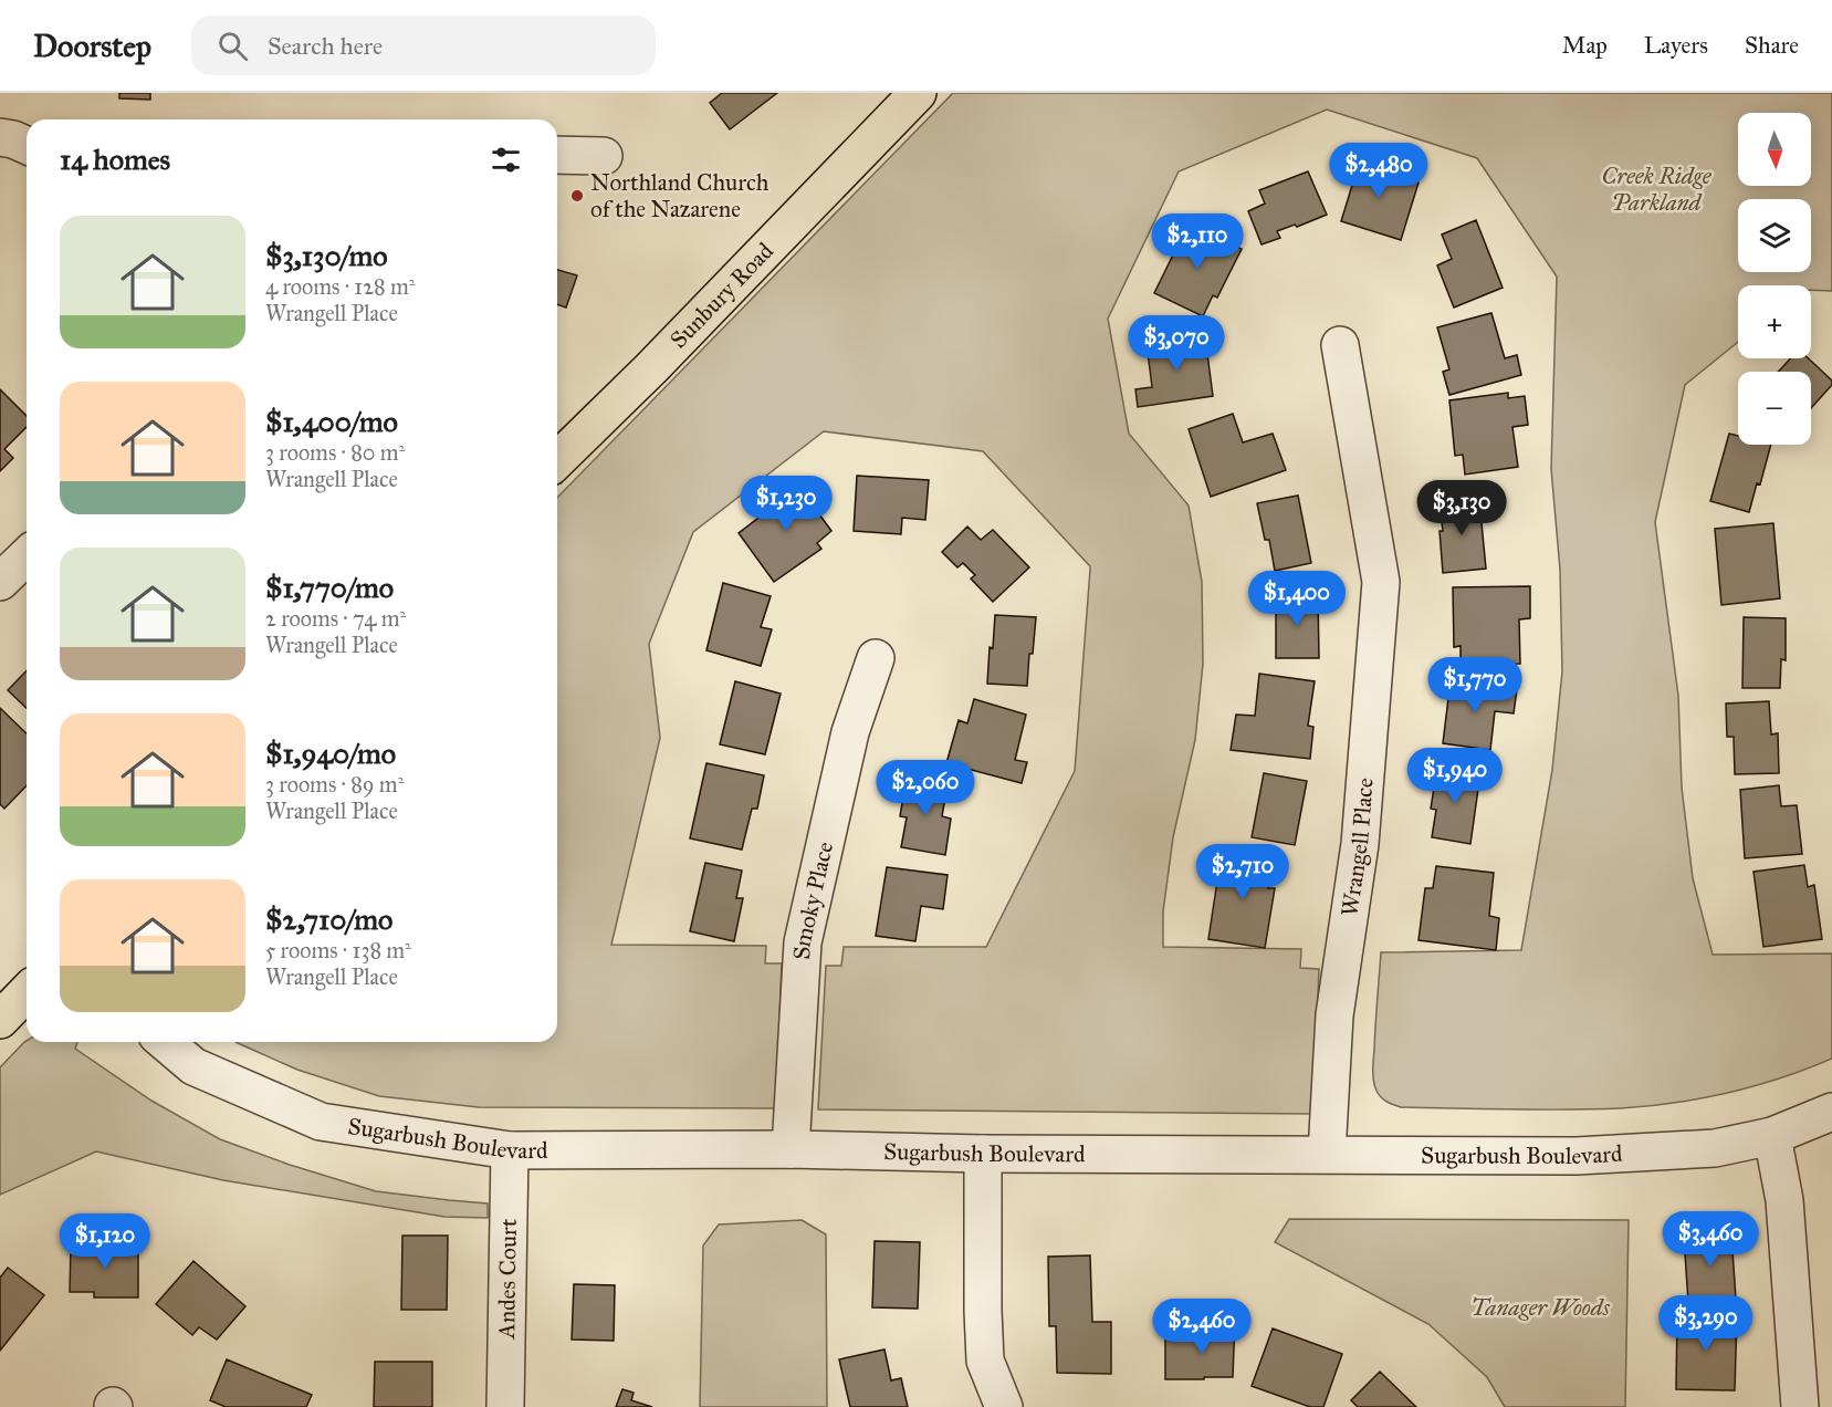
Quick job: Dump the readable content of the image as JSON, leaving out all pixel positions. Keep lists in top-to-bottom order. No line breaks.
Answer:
{"streets":{"main road":["Sunbury Road"],"street":["Wrangell Place","Smoky Place","Sugarbush Boulevard","Andes Court"]},"crossings":[["Wrangell Place","Sugarbush Boulevard"],["Smoky Place","Sugarbush Boulevard"],["Sugarbush Boulevard","Andes Court"]],"parks":["Creek Ridge Parkland","Tanager Woods"],"places":["Northland Church of the Nazarene"],"north":"bottom","page":{"header":"Doorstep","search":"Search here","nav":["Map","Layers","Share"],"map_buttons":["+","−"],"heading":"14 homes","price":["$2,480","$2,110","$3,070","$1,230","$3,130","$1,400","$1,770","$1,940","$2,060","$2,710","$3,460","$1,120","$3,290","$2,460"],"list":[{"name":"$3,130/mo","note":"4 rooms · 128 m² · Wrangell Place"},{"name":"$1,400/mo","note":"3 rooms · 80 m² · Wrangell Place"},{"name":"$1,770/mo","note":"2 rooms · 74 m² · Wrangell Place"},{"name":"$1,940/mo","note":"3 rooms · 89 m² · Wrangell Place"},{"name":"$2,710/mo","note":"5 rooms · 138 m² · Wrangell Place"}]}}
